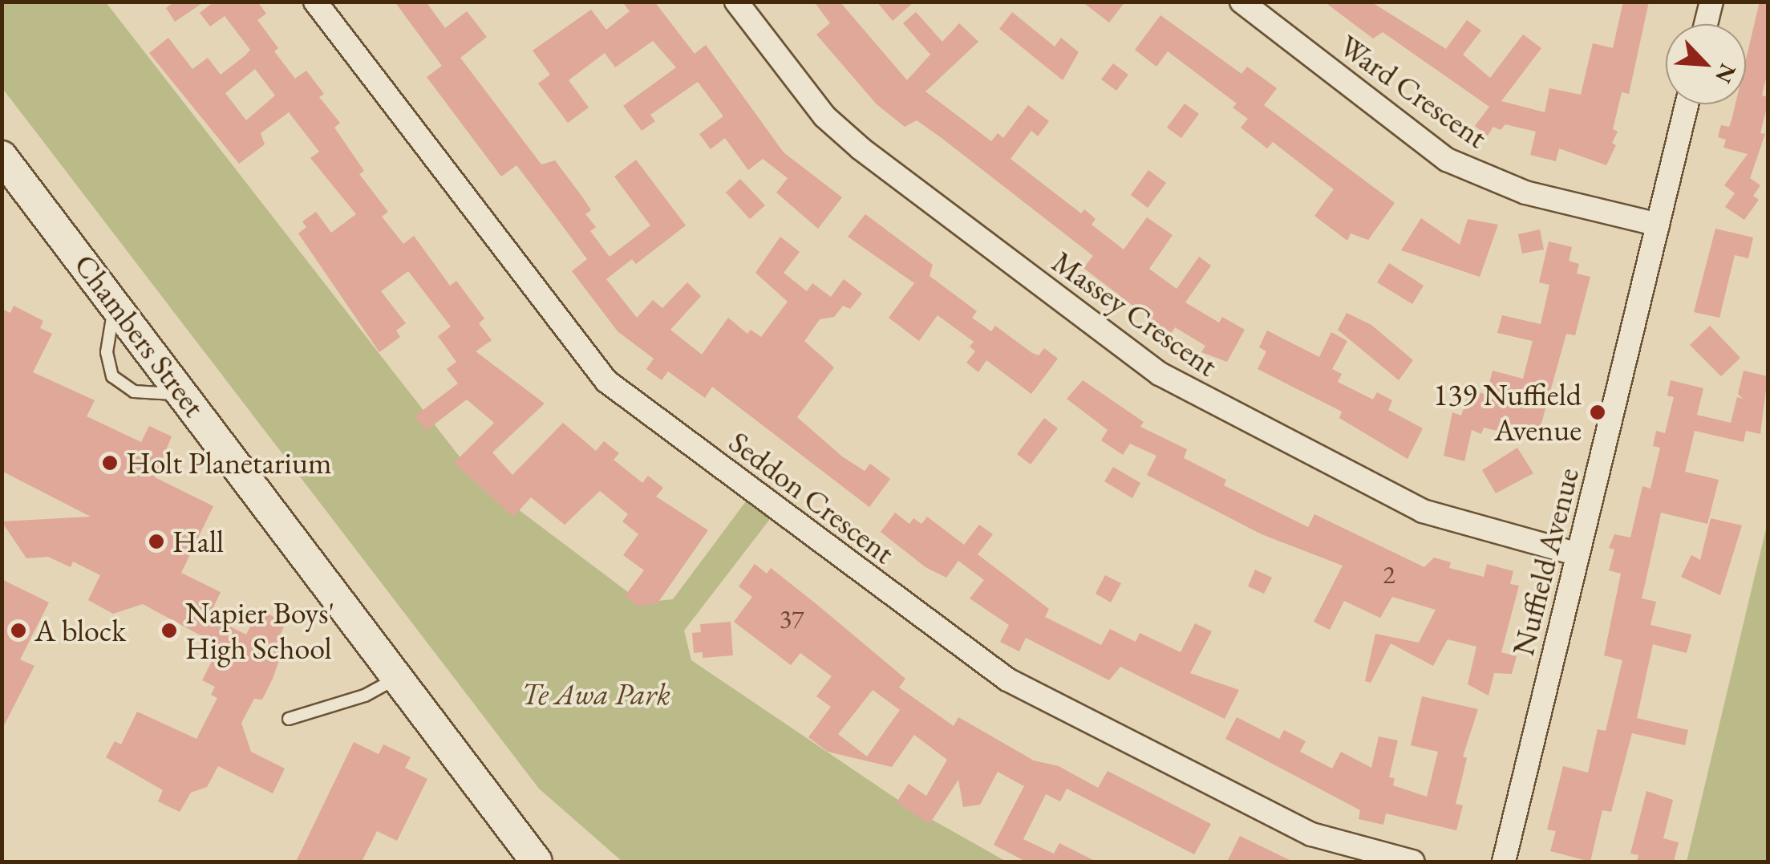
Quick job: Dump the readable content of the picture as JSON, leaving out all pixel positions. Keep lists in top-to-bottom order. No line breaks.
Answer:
{"streets":{"main road":["Chambers Street"],"street":["Ward Crescent","Massey Crescent","Seddon Crescent","Nuffield Avenue"]},"crossings":[["Ward Crescent","Nuffield Avenue"],["Massey Crescent","Nuffield Avenue"]],"parks":["Te Awa Park"],"places":["139 Nuffield Avenue","Holt Planetarium","Hall","A block","Napier Boys' High School"],"house_numbers":["2","37"],"north":"bottom right"}
